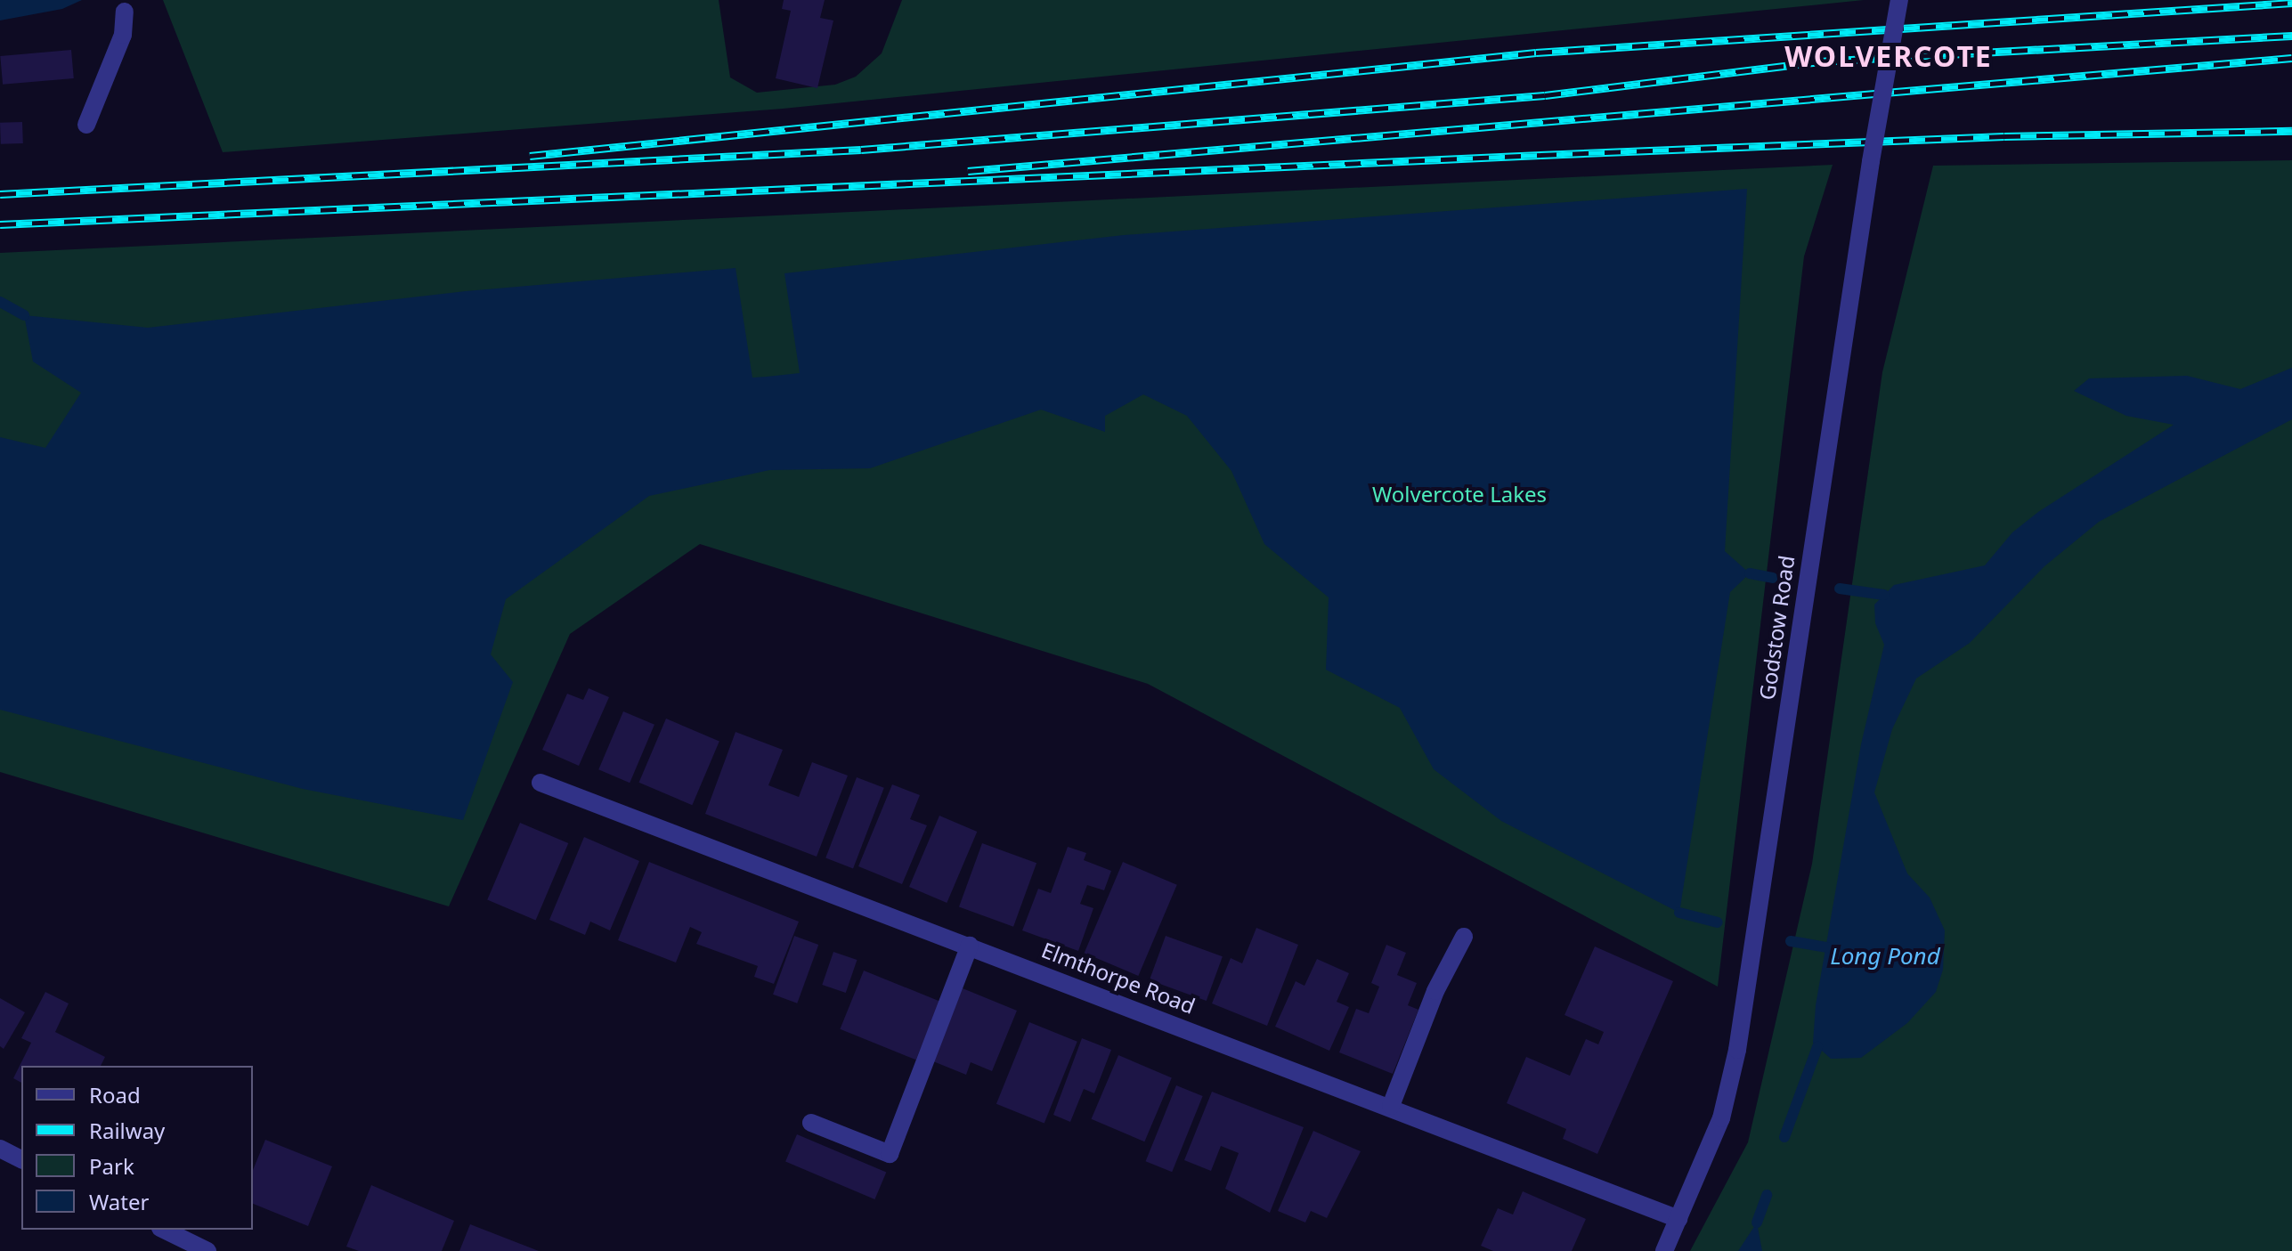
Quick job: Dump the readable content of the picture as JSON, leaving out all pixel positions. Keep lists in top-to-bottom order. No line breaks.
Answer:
{"streets":{"street":["Godstow Road","Elmthorpe Road"]},"crossings":[["Godstow Road","Elmthorpe Road"]],"districts":["WOLVERCOTE"],"water":["Long Pond"],"parks":["Wolvercote Lakes"],"legend":["Road","Railway","Park","Water"]}
